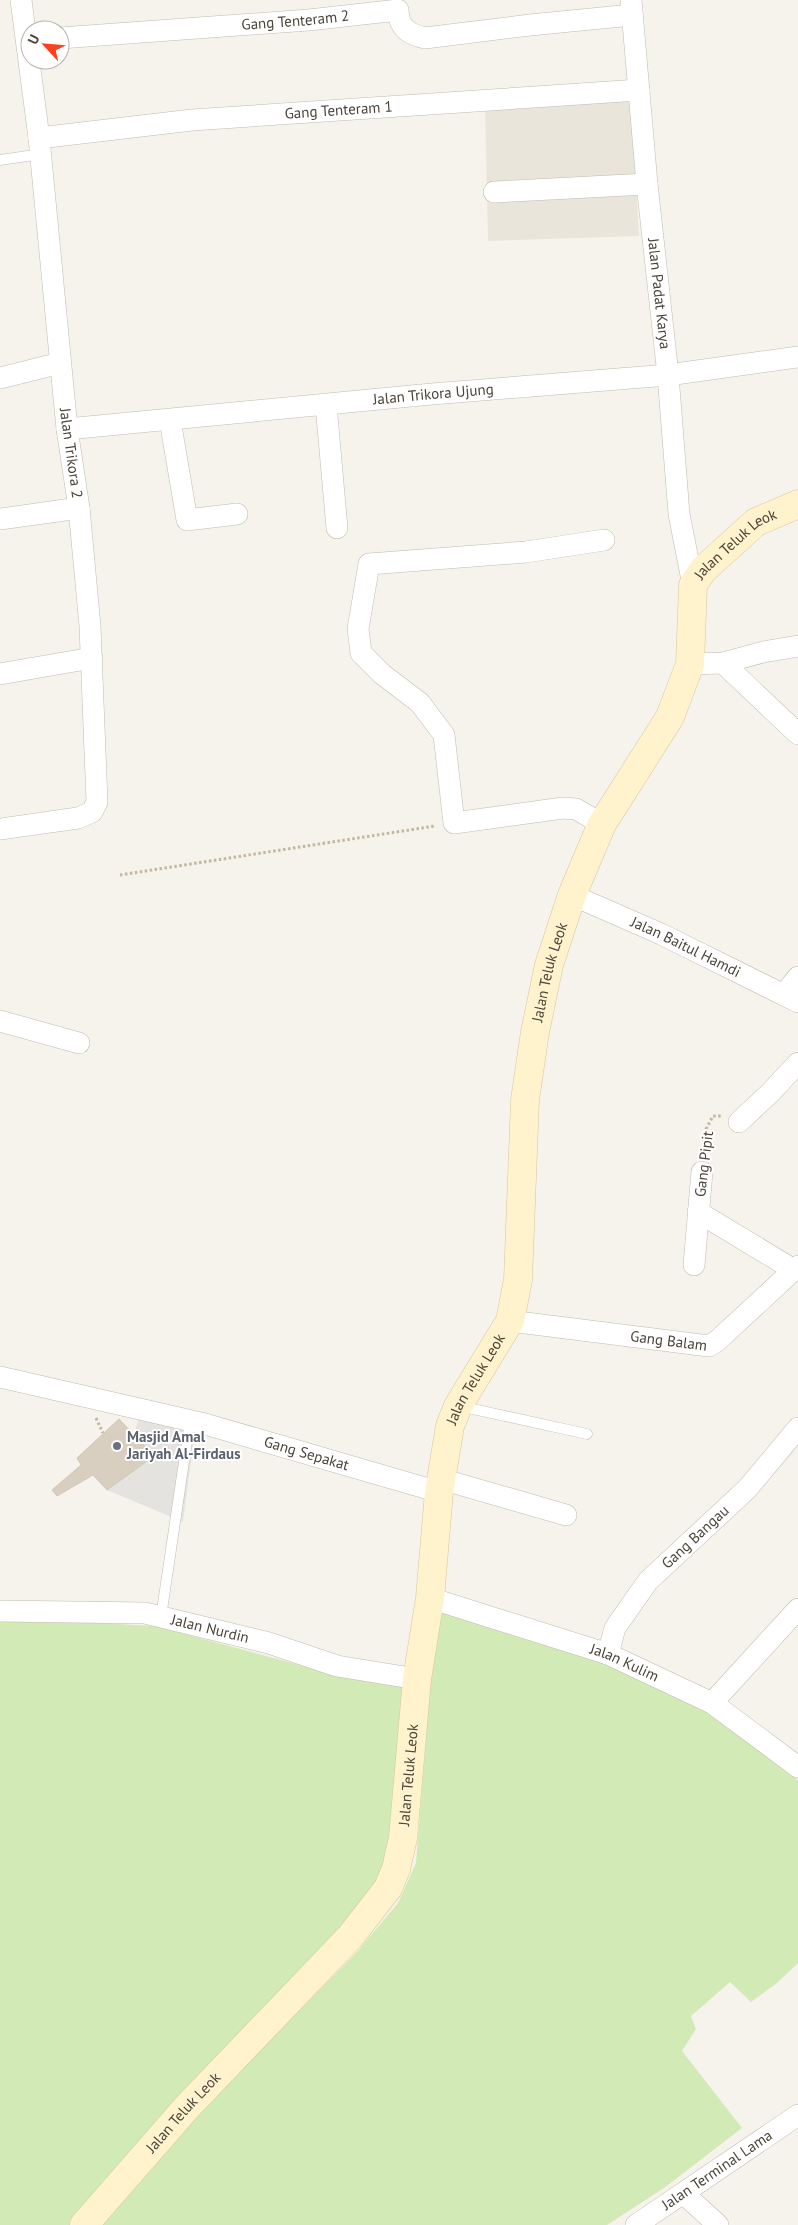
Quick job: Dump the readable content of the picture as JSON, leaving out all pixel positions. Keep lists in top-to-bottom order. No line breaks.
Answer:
{"streets":{"street":["Gang Tenteram 2","Gang Tenteram 1","Jalan Padat Karya","Jalan Trikora Ujung","Jalan Trikora 2","Jalan Teluk Leok","Jalan Baitul Hamdi","Gang Pipit","Gang Balam","Gang Sepakat","Gang Bangau","Jalan Nurdin","Jalan Kulim","Jalan Terminal Lama"]},"crossings":[["Gang Tenteram 2","Jalan Padat Karya"],["Gang Tenteram 1","Jalan Padat Karya"],["Gang Tenteram 1","Jalan Trikora 2"],["Jalan Padat Karya","Jalan Trikora Ujung"],["Jalan Padat Karya","Jalan Teluk Leok"],["Jalan Trikora Ujung","Jalan Trikora 2"],["Jalan Teluk Leok","Jalan Baitul Hamdi"],["Jalan Teluk Leok","Gang Balam"],["Jalan Teluk Leok","Gang Sepakat"],["Jalan Teluk Leok","Jalan Nurdin"],["Jalan Teluk Leok","Jalan Kulim"],["Gang Bangau","Jalan Kulim"]],"places":["Masjid Amal Jariyah Al-Firdaus"],"north":"top left"}
